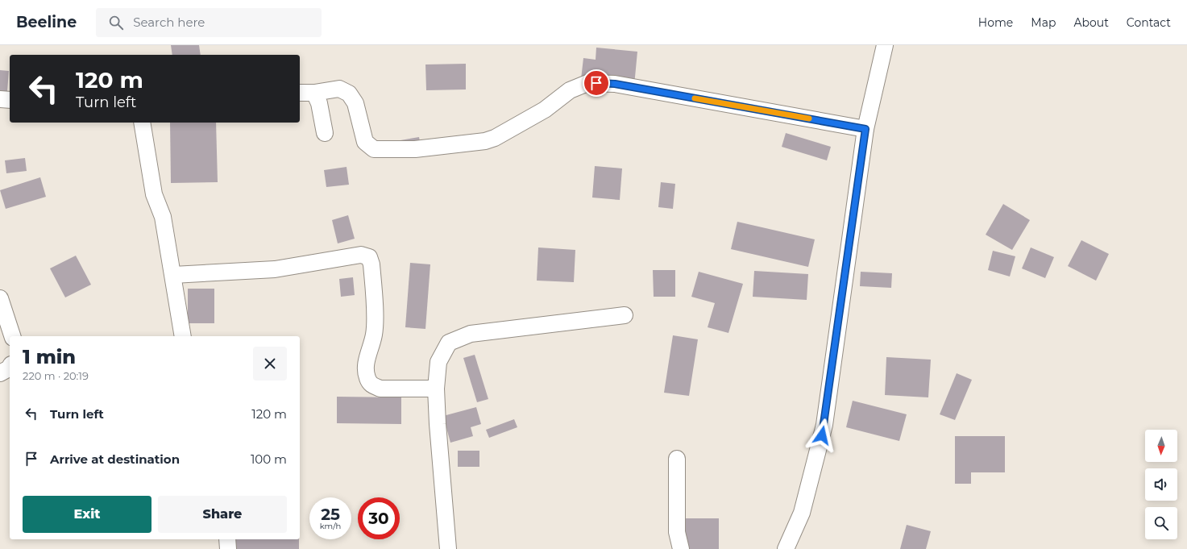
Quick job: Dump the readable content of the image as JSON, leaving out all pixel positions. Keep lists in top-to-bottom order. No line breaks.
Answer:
{"north":"bottom","page":{"header":"Beeline","search":"Search here","nav":["Home","Map","About","Contact"],"turn":["120 m","Turn left"],"heading":["1 min","220 m · 20:19"],"list":[{"name":"Turn left","value":"120 m"},{"name":"Arrive at destination","value":"100 m"}],"buttons":["Exit","Share"],"speed":"25 km/h","limit":"30"}}
